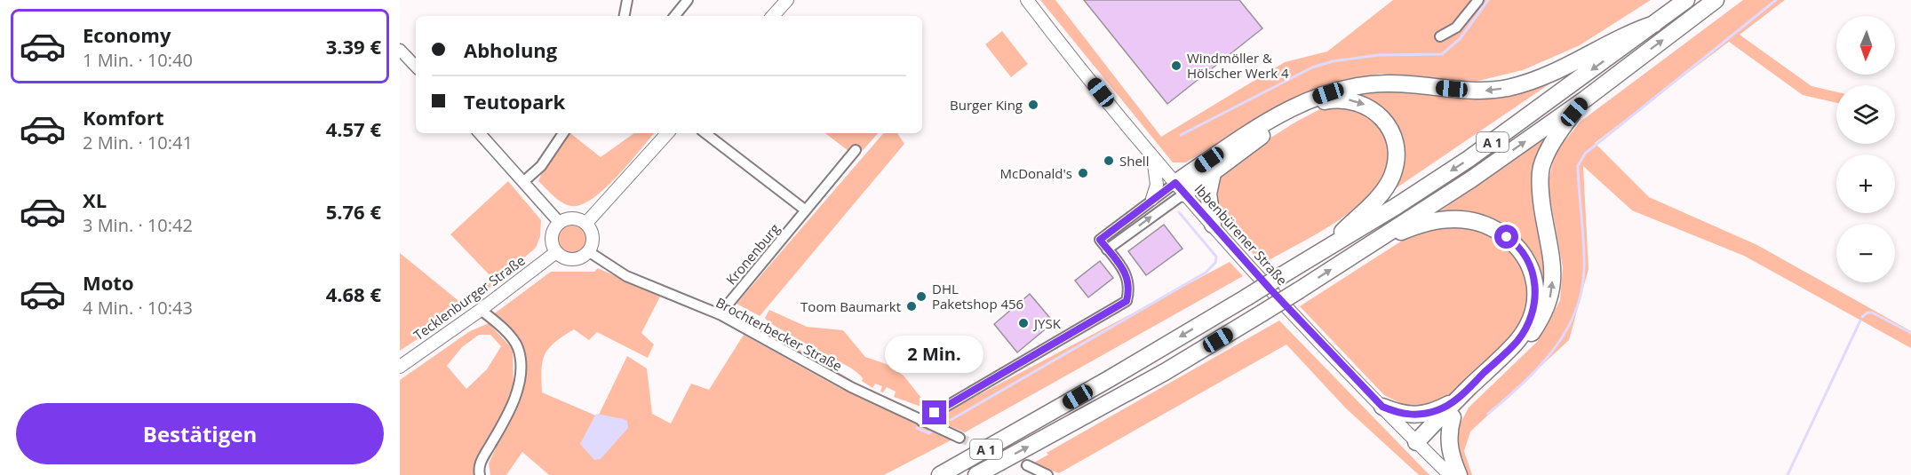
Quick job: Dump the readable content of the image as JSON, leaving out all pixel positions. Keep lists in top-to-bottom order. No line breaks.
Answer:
{"streets":{"highway":["A 1"],"main road":["Ibbenbürener Straße","Tecklenburger Straße"],"street":["Kronenburg","Brochterbecker Straße"]},"crossings":[["Kronenburg","Brochterbecker Straße"],["Tecklenburger Straße","Brochterbecker Straße"]],"places":["Windmöller & Hölscher Werk 4","Burger King","Shell","McDonald's","DHL Paketshop 456","Toom Baumarkt","JYSK"],"north":"bottom","page":{"list":[{"name":"Economy","note":"1 Min. · 10:40","value":"3.39 €"},{"name":"Komfort","note":"2 Min. · 10:41","value":"4.57 €"},{"name":"XL","note":"3 Min. · 10:42","value":"5.76 €"},{"name":"Moto","note":"4 Min. · 10:43","value":"4.68 €"}],"map_buttons":["+","−"],"banner":["Abholung","Teutopark"],"bubble":"2 Min.","buttons":"Bestätigen"}}
